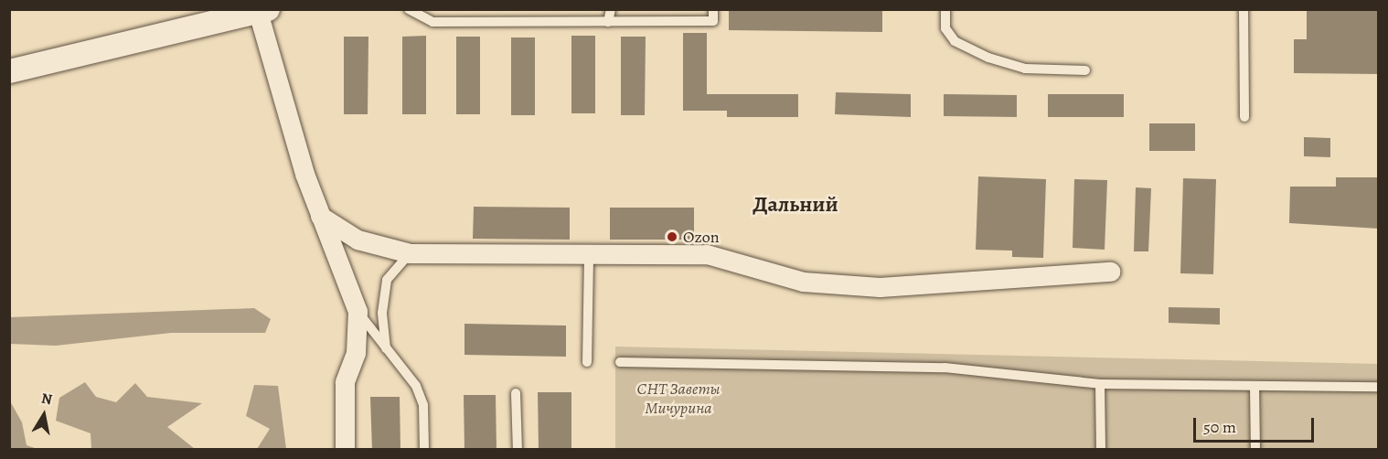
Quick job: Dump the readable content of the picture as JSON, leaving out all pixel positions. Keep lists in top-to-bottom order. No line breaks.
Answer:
{"districts":["Дальний"],"parks":["СНТ Заветы Мичурина"],"places":["Ozon"],"scale_bar":"50 m","north":"top"}
